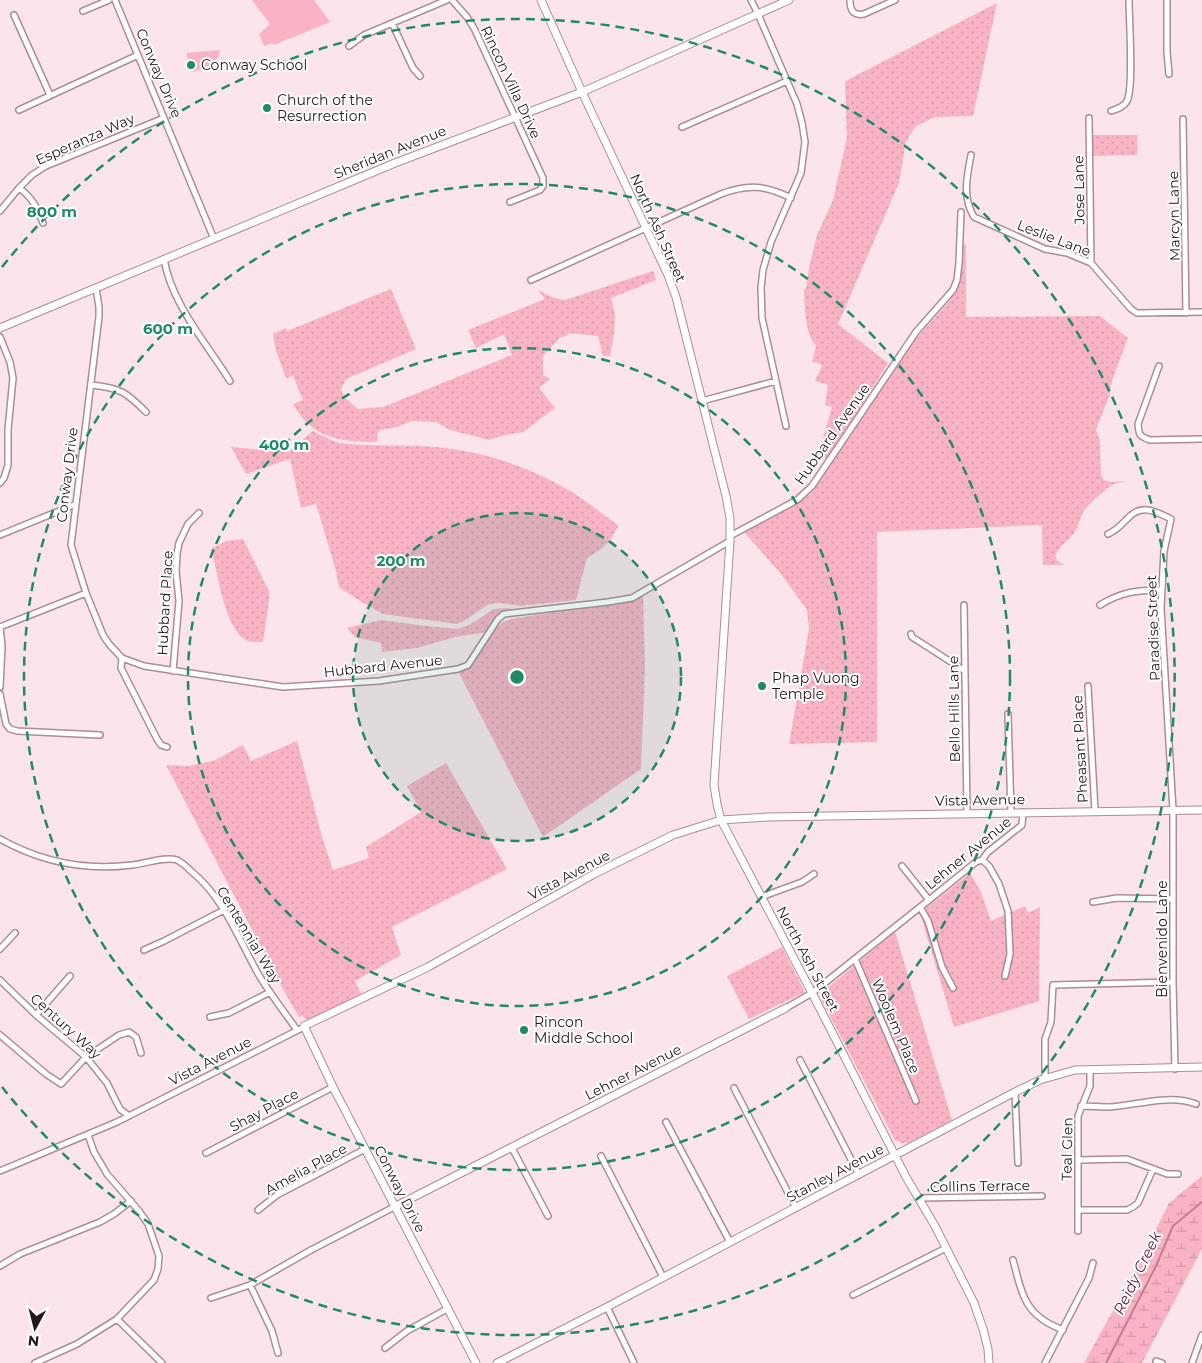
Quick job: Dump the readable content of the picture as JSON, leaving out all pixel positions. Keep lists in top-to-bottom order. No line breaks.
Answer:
{"streets":{"street":["Conway Drive","Rincon Villa Drive","Esperanza Way","Sheridan Avenue","Jose Lane","Marcyn Lane","North Ash Street","Leslie Lane","Hubbard Avenue","Hubbard Place","Paradise Street","Bello Hills Lane","Pheasant Place","Vista Avenue","Lehner Avenue","Centennial Way","Bienvenido Lane","Century Way","Woolem Place","Shay Place","Teal Glen","Amelia Place","Stanley Avenue","Collins Terrace"]},"crossings":[["Conway Drive","Esperanza Way"],["Conway Drive","Sheridan Avenue"],["Conway Drive","Hubbard Avenue"],["Conway Drive","Vista Avenue"],["Conway Drive","Lehner Avenue"],["Conway Drive","Centennial Way"],["Conway Drive","Shay Place"],["Conway Drive","Amelia Place"],["Rincon Villa Drive","Sheridan Avenue"],["Sheridan Avenue","North Ash Street"],["Jose Lane","Leslie Lane"],["Marcyn Lane","Leslie Lane"],["North Ash Street","Hubbard Avenue"],["North Ash Street","Vista Avenue"],["North Ash Street","Lehner Avenue"],["North Ash Street","Stanley Avenue"],["North Ash Street","Collins Terrace"],["Hubbard Avenue","Hubbard Place"],["Paradise Street","Vista Avenue"],["Paradise Street","Bienvenido Lane"],["Bello Hills Lane","Vista Avenue"],["Pheasant Place","Vista Avenue"],["Vista Avenue","Lehner Avenue"],["Vista Avenue","Centennial Way"],["Vista Avenue","Bienvenido Lane"],["Vista Avenue","Century Way"],["Lehner Avenue","Woolem Place"],["Bienvenido Lane","Stanley Avenue"],["Teal Glen","Stanley Avenue"]],"water":["Reidy Creek"],"places":["Conway School","Church of the Resurrection","Phap Vuong Temple","Rincon Middle School"],"north":"bottom","rings":["800 m","600 m","400 m","200 m"]}
